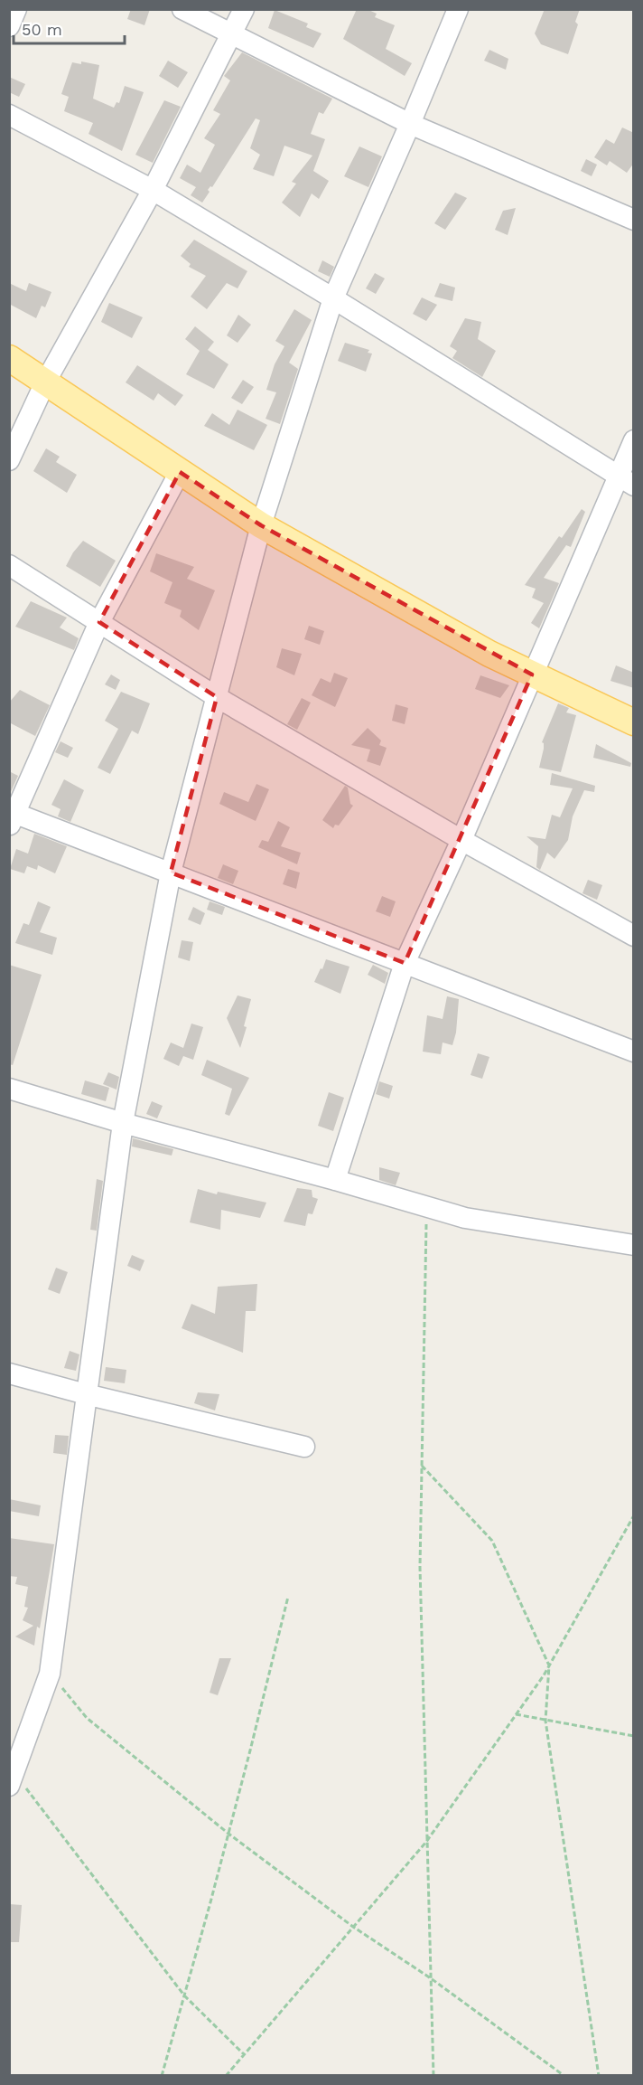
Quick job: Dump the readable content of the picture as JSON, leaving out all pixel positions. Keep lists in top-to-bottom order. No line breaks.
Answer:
{"scale_bar":"50 m"}
